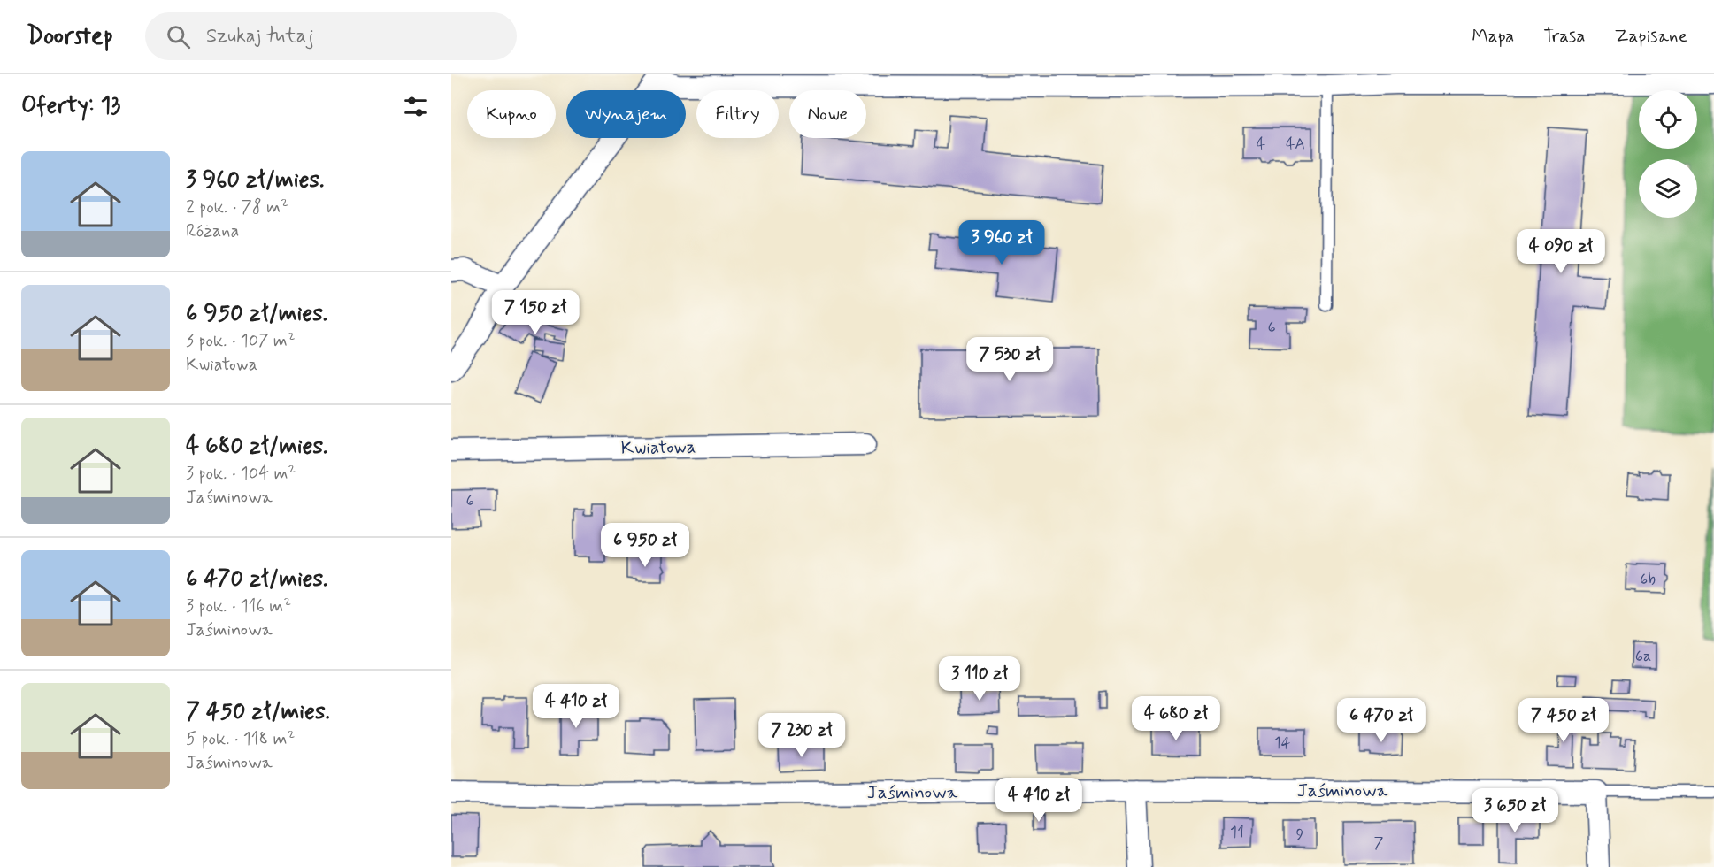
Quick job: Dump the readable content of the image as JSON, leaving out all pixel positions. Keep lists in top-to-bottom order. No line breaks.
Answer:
{"streets":{"street":["Kwiatowa","Jaśminowa"]},"house_numbers":["4","4A","6","6","6b","6a","14","11","9","7"],"page":{"header":"Doorstep","search":"Szukaj tutaj","nav":["Mapa","Trasa","Zapisane"],"heading":"Oferty: 13","chip":["Kupno","Wynajem","Filtry","Nowe"],"list":[{"name":"3 960 zł/mies.","note":"2 pok. · 78 m² · Różana"},{"name":"6 950 zł/mies.","note":"3 pok. · 107 m² · Kwiatowa"},{"name":"4 680 zł/mies.","note":"3 pok. · 104 m² · Jaśminowa"},{"name":"6 470 zł/mies.","note":"3 pok. · 116 m² · Jaśminowa"},{"name":"7 450 zł/mies.","note":"5 pok. · 118 m² · Jaśminowa"}],"price":["3 960 zł","4 090 zł","7 150 zł","7 530 zł","6 950 zł","3 110 zł","4 410 zł","4 680 zł","6 470 zł","7 450 zł","7 230 zł","4 410 zł","3 650 zł"]}}
